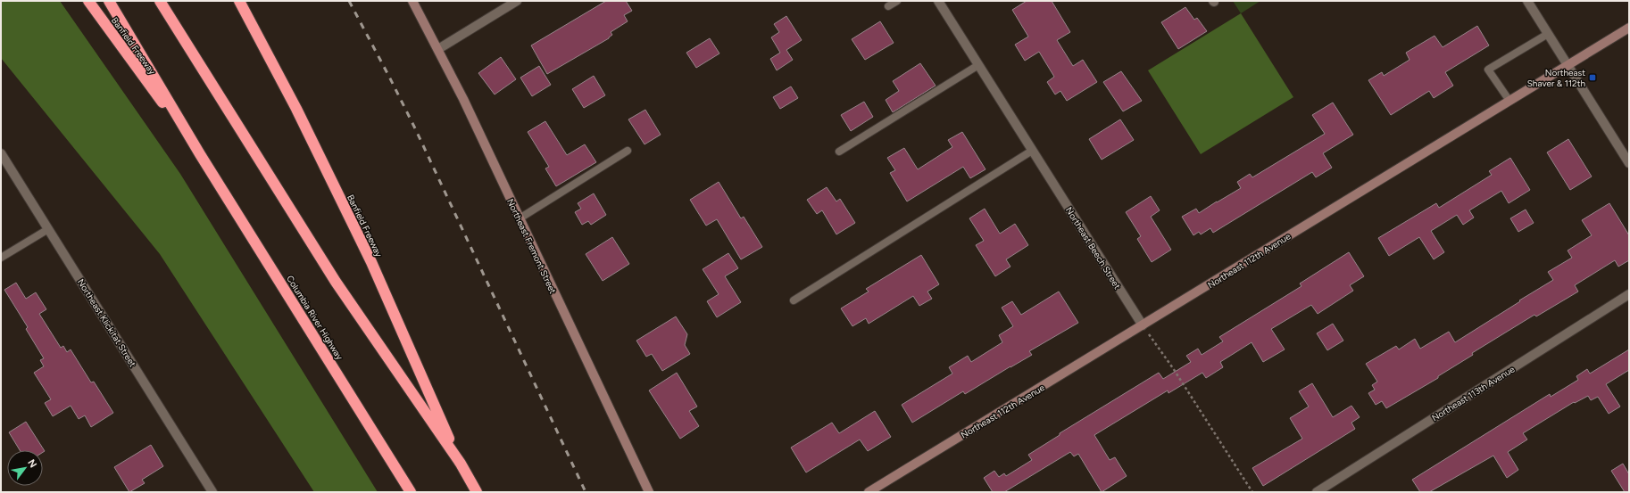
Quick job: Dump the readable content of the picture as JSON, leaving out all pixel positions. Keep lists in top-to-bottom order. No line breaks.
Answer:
{"streets":{"highway":["Banfield Freeway","Columbia River Highway"],"street":["Northeast Fremont Street","Northeast Beech Street","Northeast 112th Avenue","Northeast Klickitat Street","Northeast 113th Avenue"]},"crossings":[["Banfield Freeway","Columbia River Highway"],["Northeast Beech Street","Northeast 112th Avenue"]],"places":{"transit":["Northeast Shaver & 112th"]},"north":"top right"}
